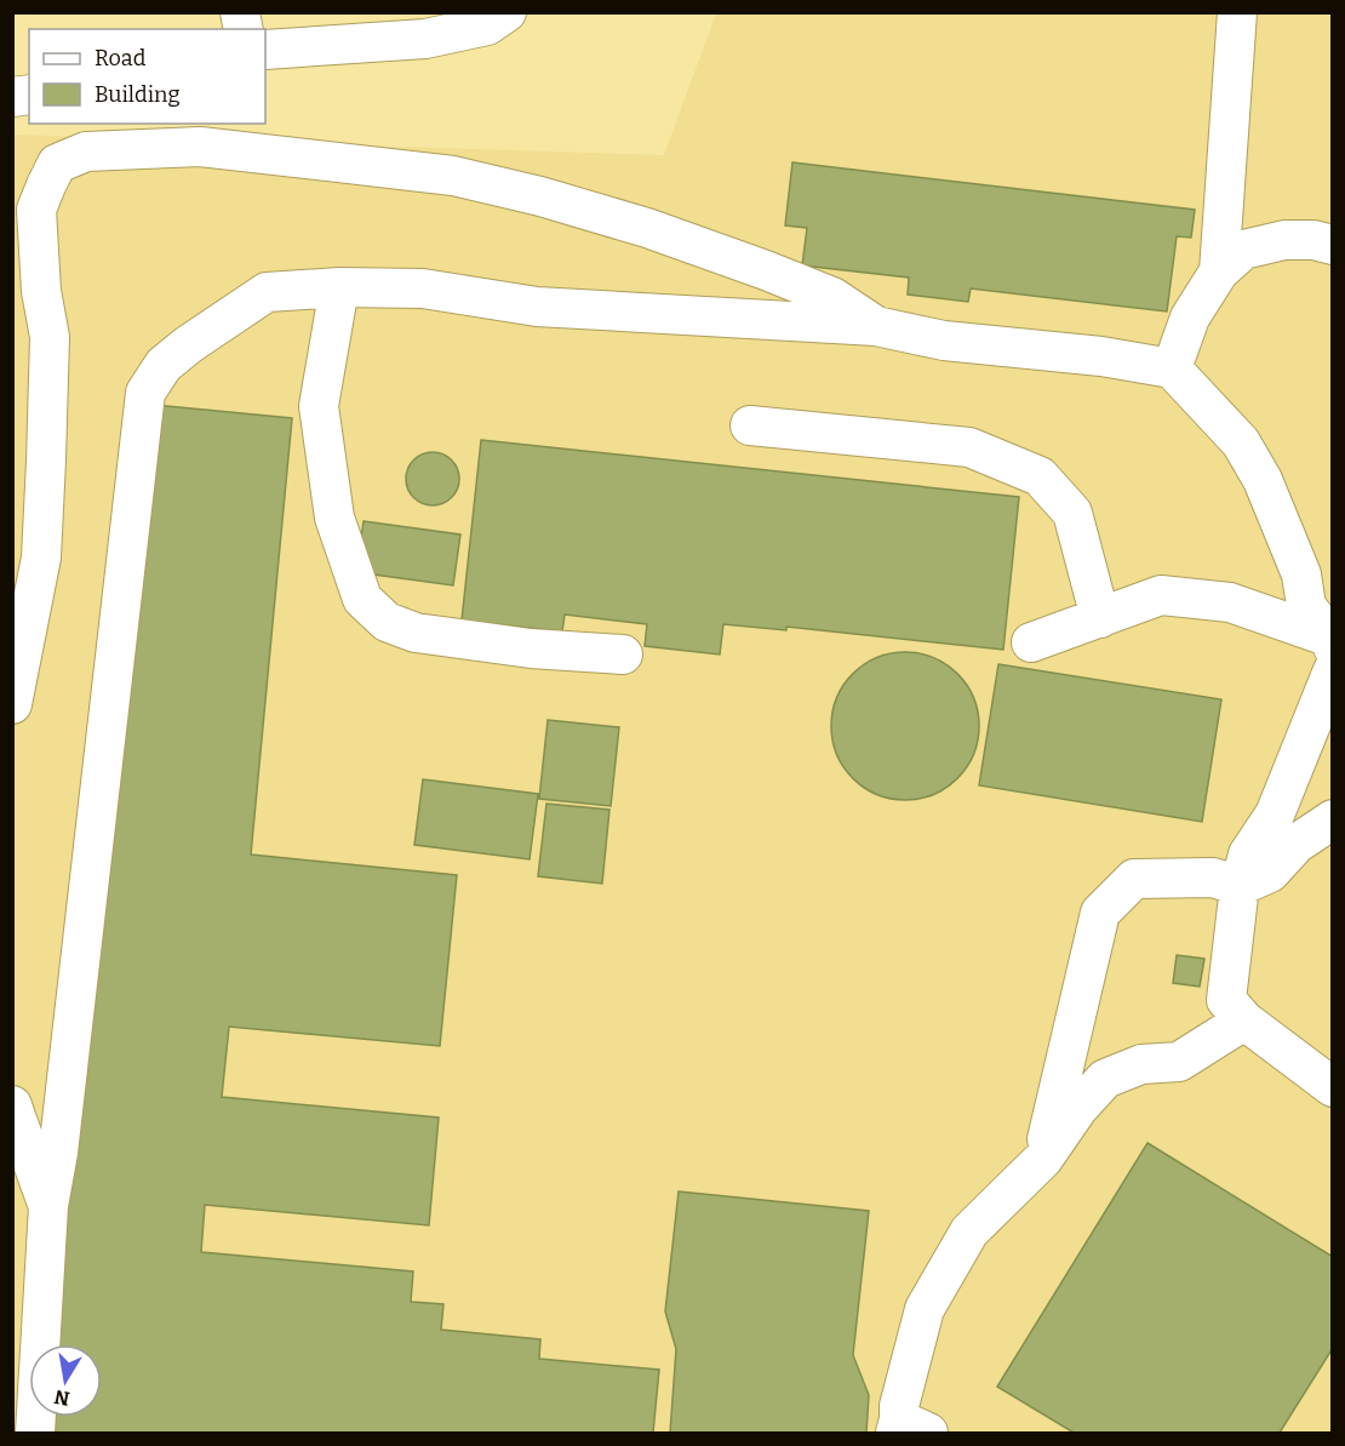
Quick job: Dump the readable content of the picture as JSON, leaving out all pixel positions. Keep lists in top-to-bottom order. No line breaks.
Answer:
{"legend":["Road","Building"],"north":"bottom"}
